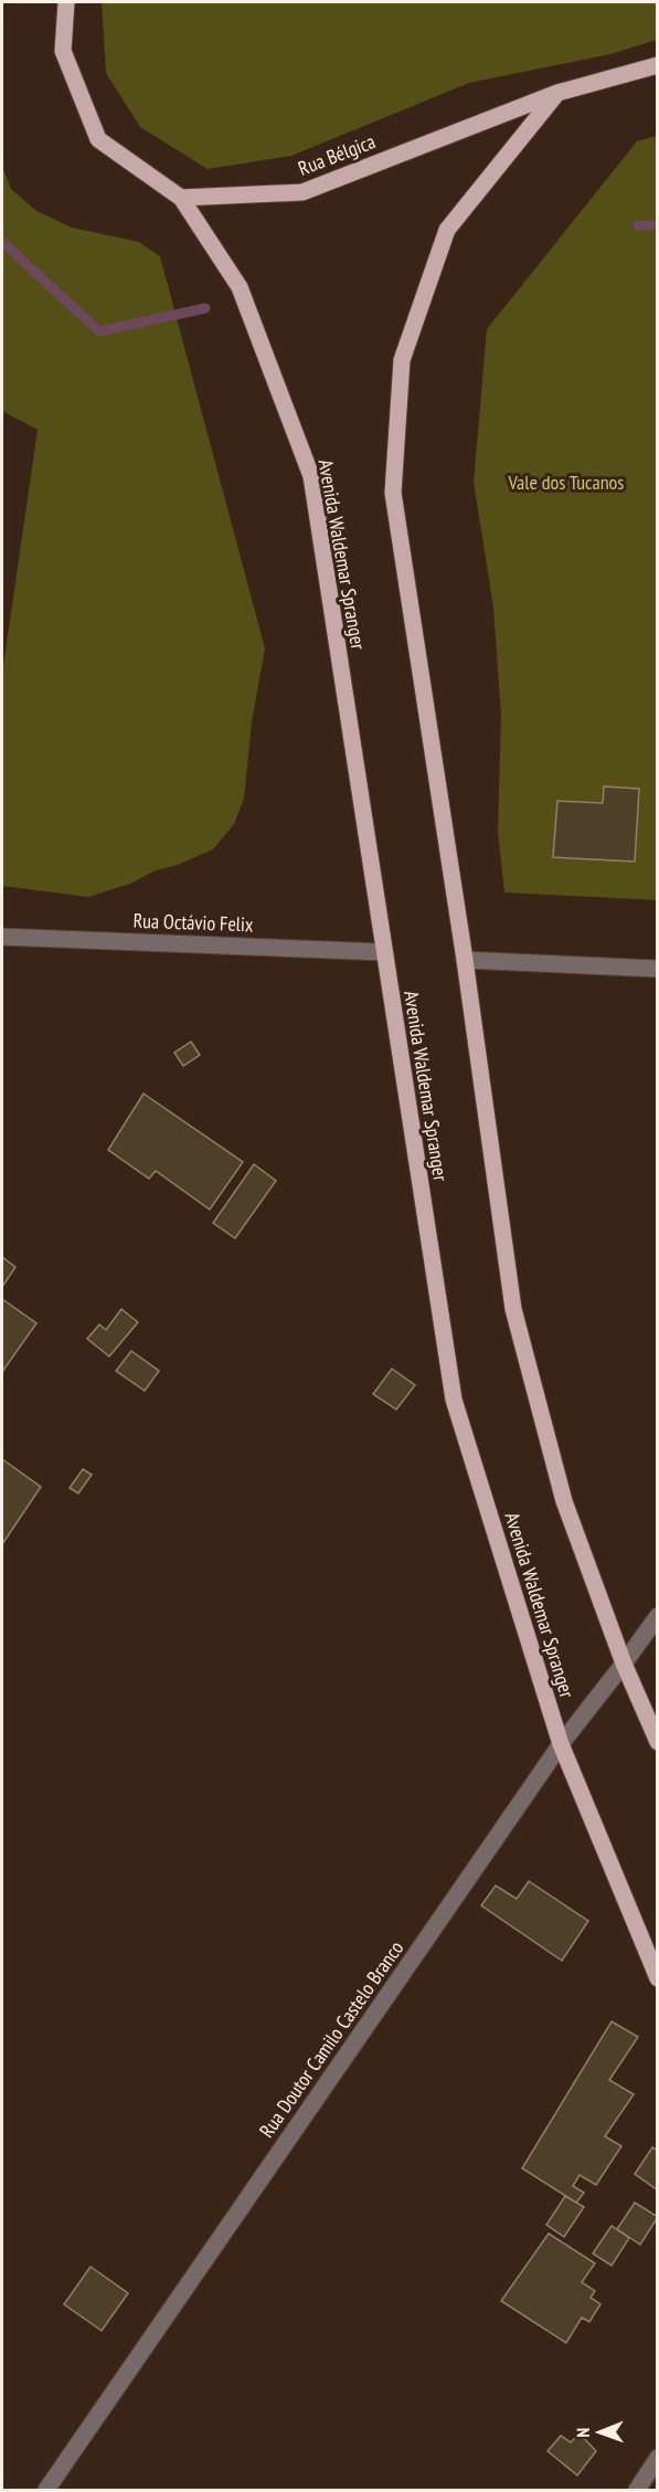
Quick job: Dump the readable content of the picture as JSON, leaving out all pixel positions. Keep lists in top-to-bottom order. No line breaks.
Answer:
{"streets":{"main road":["Rua Bélgica","Avenida Waldemar Spranger"],"street":["Rua Octávio Felix","Rua Doutor Camilo Castelo Branco"]},"crossings":[["Rua Bélgica","Avenida Waldemar Spranger"],["Avenida Waldemar Spranger","Rua Octávio Felix"],["Avenida Waldemar Spranger","Rua Doutor Camilo Castelo Branco"]],"parks":["Vale dos Tucanos"],"north":"left"}
